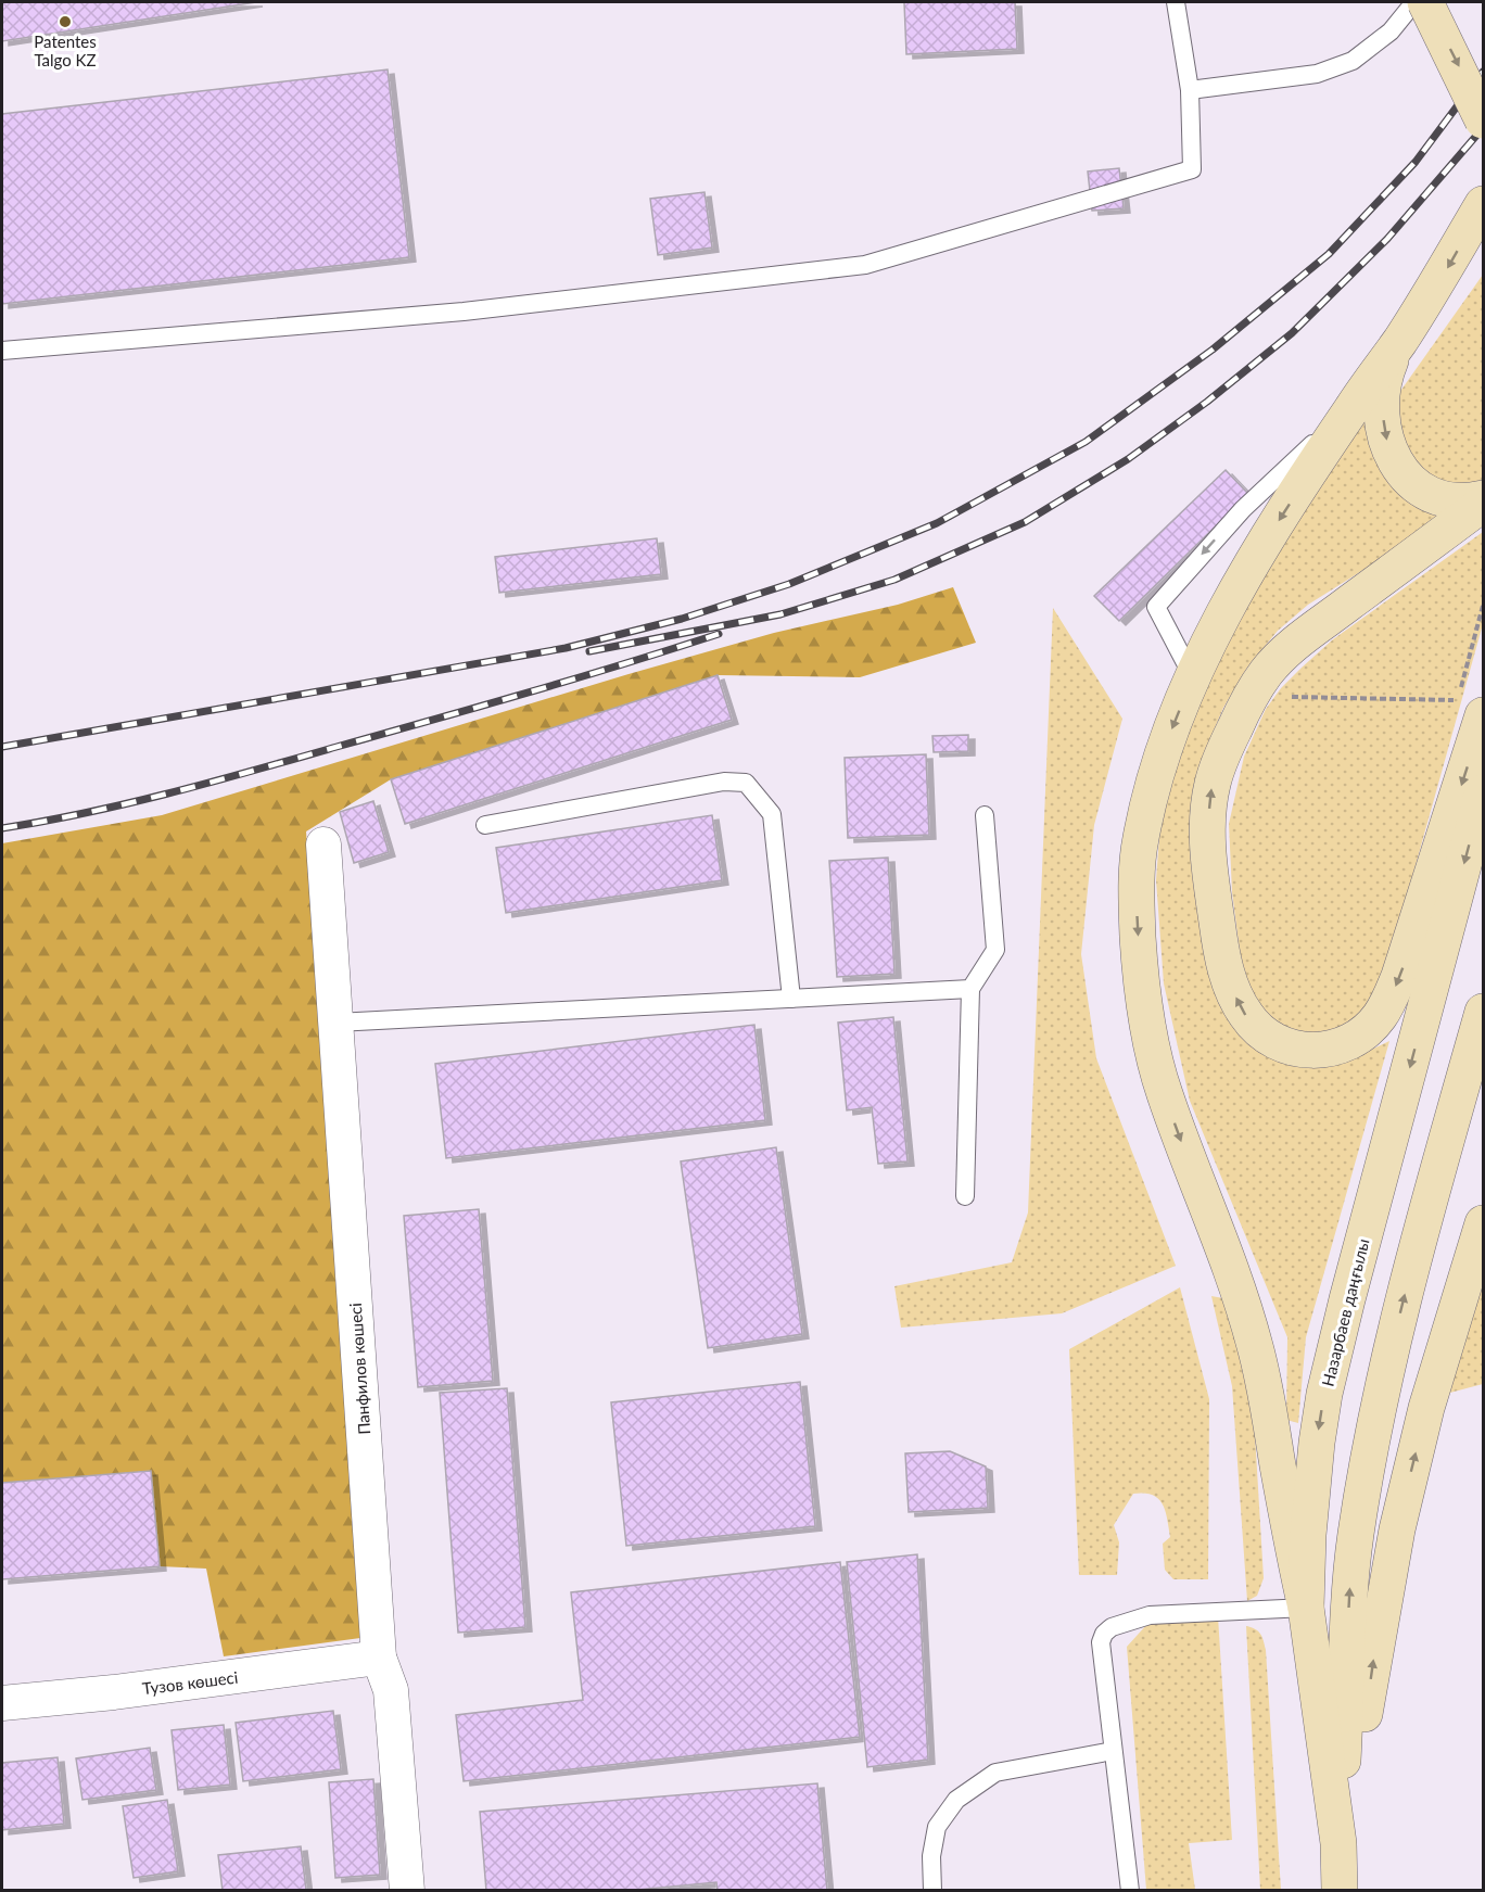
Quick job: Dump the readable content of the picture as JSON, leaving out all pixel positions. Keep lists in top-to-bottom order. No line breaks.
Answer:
{"streets":{"main road":["Назарбаев даңғылы"],"street":["Панфилов көшесі","Тузов көшесі"]},"crossings":[["Панфилов көшесі","Тузов көшесі"]],"places":["Patentes Talgo KZ"]}
